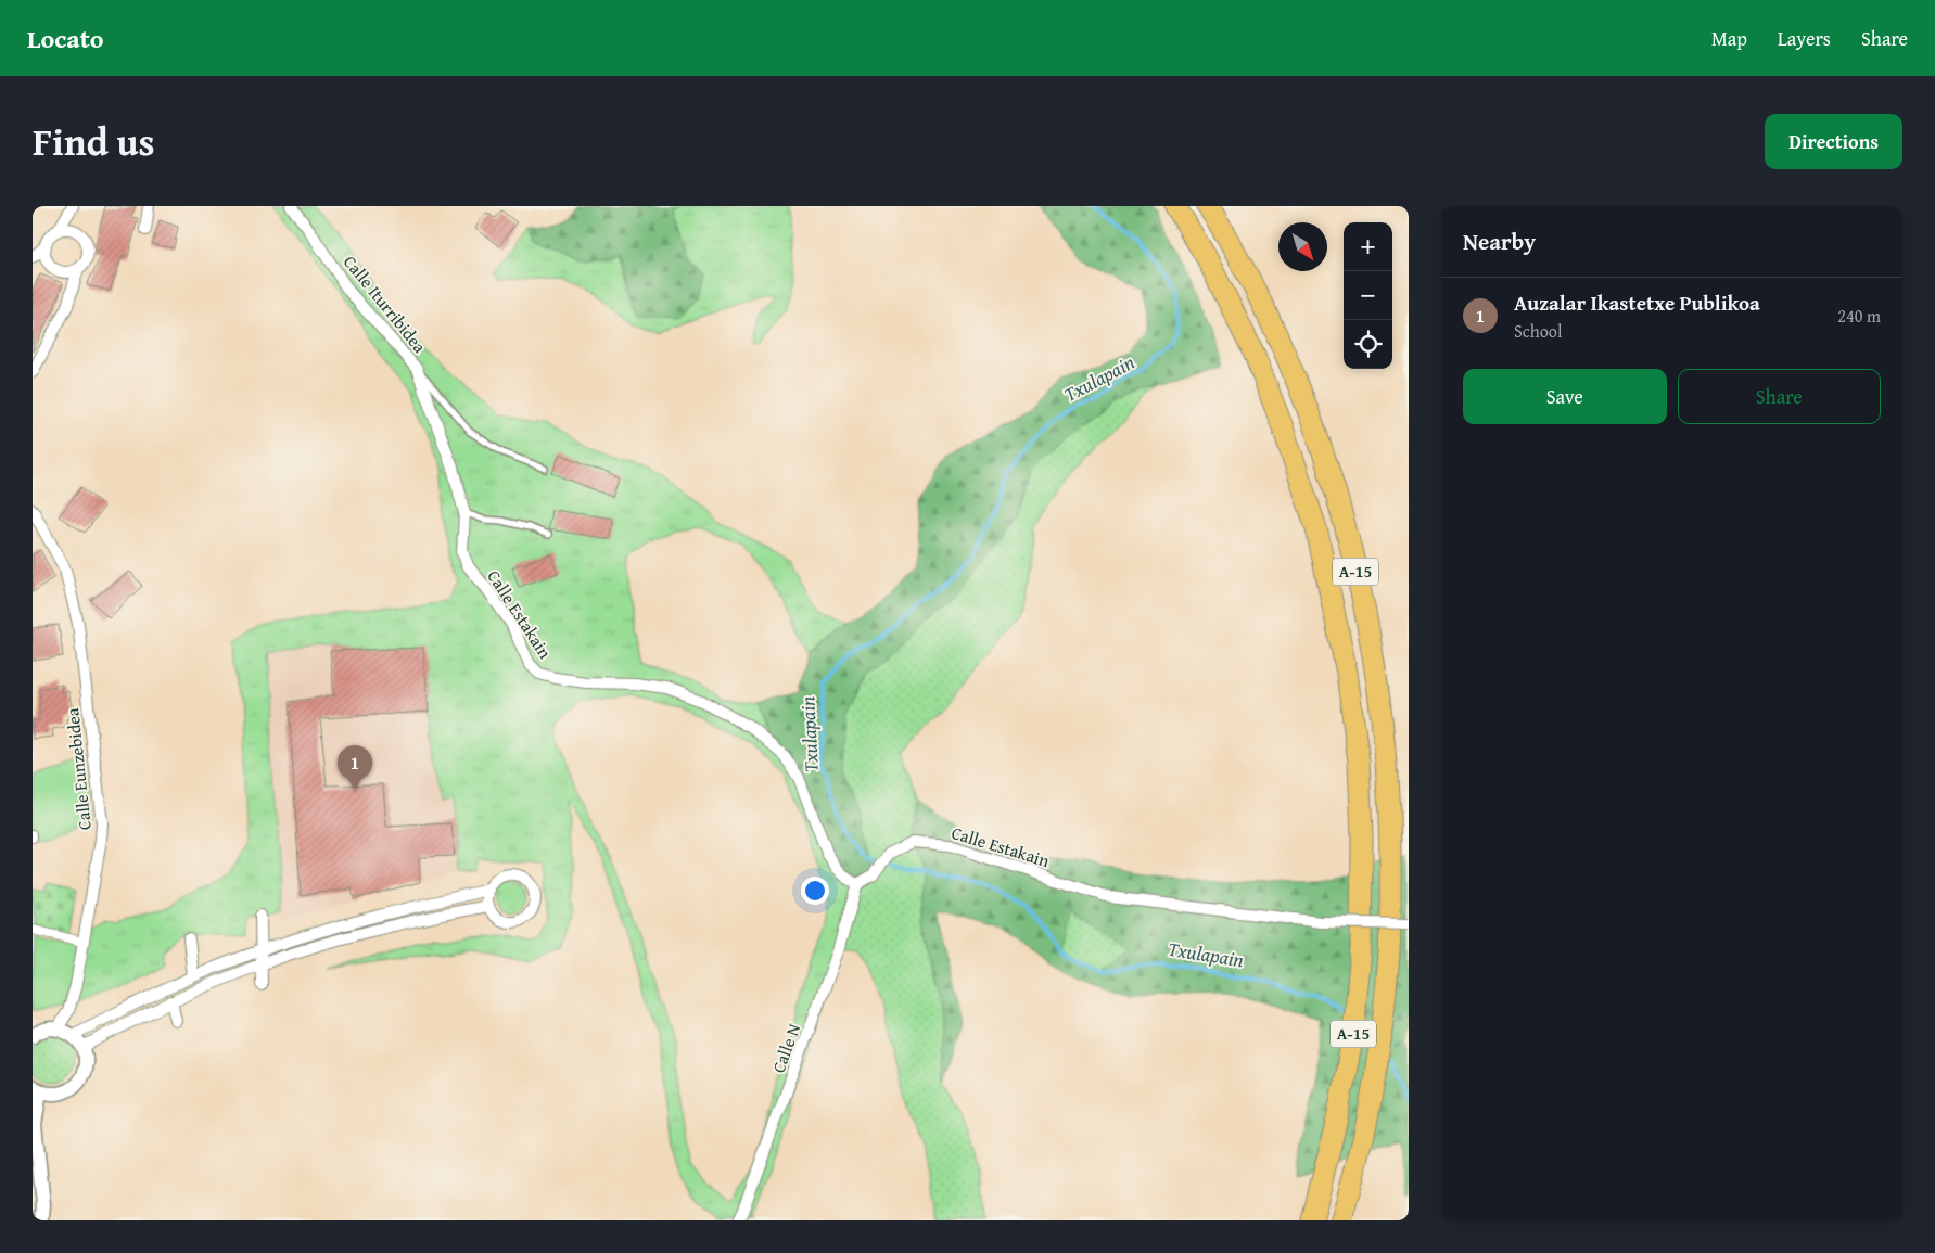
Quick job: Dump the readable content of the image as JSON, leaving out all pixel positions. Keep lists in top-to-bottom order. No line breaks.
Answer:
{"streets":{"highway":["A-15"],"street":["Calle Iturribidea","Calle Estakain","Calle Eunzebidea","Calle N"]},"crossings":[["Calle Iturribidea","Calle Estakain"],["Calle Estakain","Calle N"]],"water":["Txulapain"],"north":"bottom right","page":{"header":"Locato","nav":["Map","Layers","Share"],"title":"Find us","buttons":["Directions",["Save","Share"]],"heading":"Nearby","map_buttons":["+","−"],"list":[{"mark":"1","name":"Auzalar Ikastetxe Publikoa","note":"School","value":"240 m"}],"pins":"1"}}
